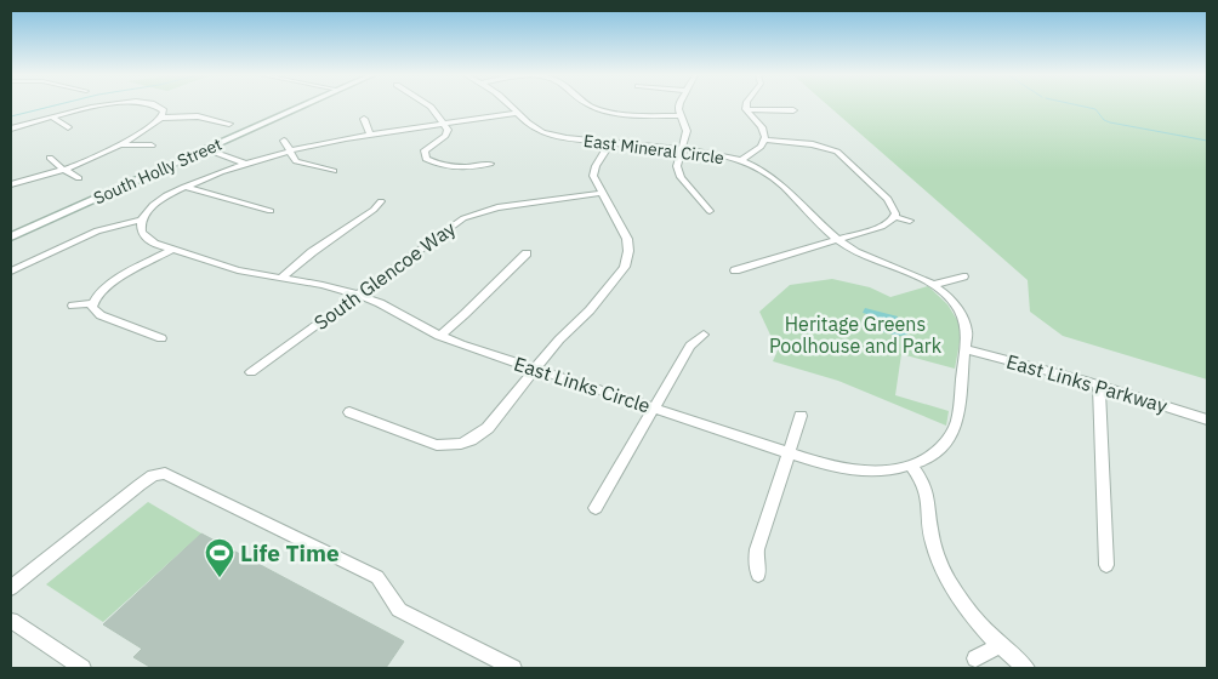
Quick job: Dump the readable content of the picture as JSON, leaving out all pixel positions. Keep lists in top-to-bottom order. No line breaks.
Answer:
{"streets":{"main road":["South Holly Street"],"street":["East Mineral Circle","South Glencoe Way","East Links Parkway","East Links Circle"]},"crossings":[["East Mineral Circle","East Links Parkway"],["East Mineral Circle","East Links Circle"],["South Glencoe Way","East Links Circle"],["East Links Parkway","East Links Circle"]],"parks":["Heritage Greens Poolhouse and Park"],"places":{"sports":["Life Time"]}}
